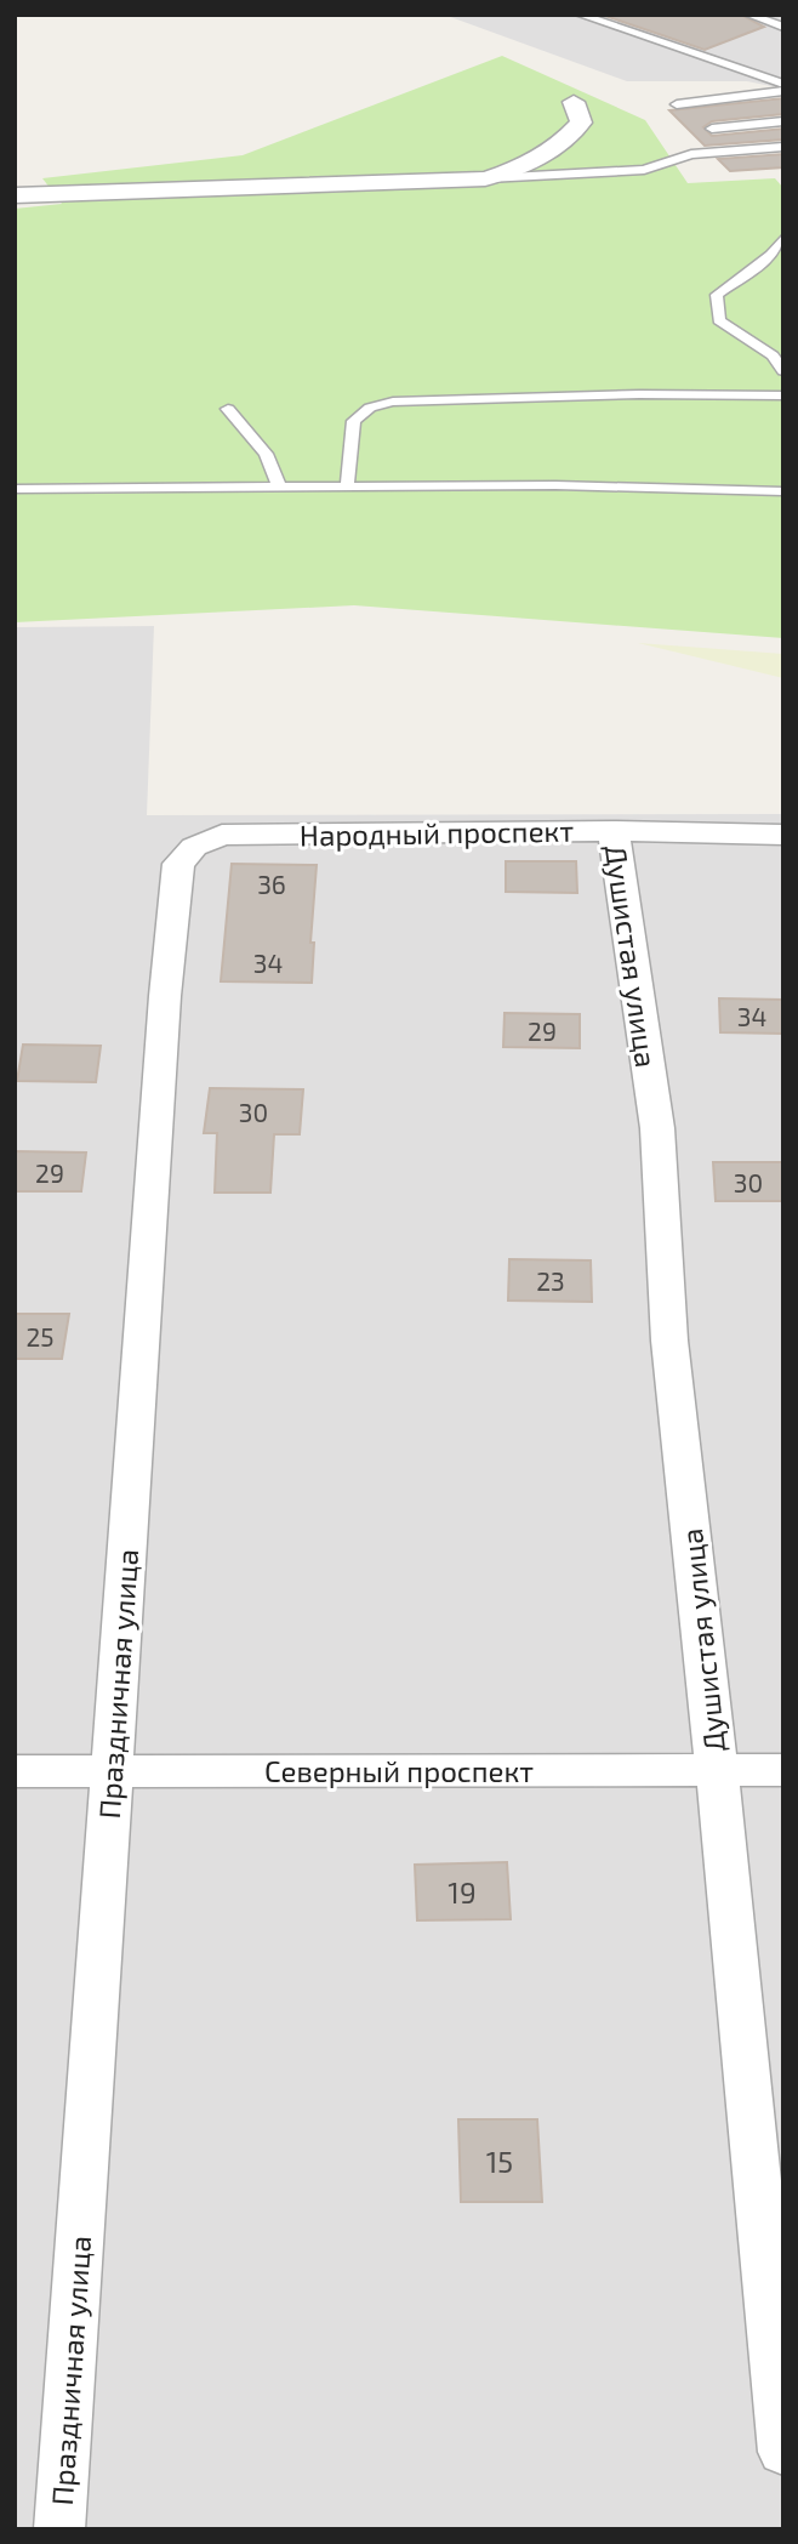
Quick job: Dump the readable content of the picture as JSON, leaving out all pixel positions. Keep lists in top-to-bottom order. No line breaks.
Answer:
{"streets":{"street":["Народный проспект","Душистая улица","Праздничная улица","Северный проспект"]},"crossings":[["Народный проспект","Душистая улица"],["Народный проспект","Праздничная улица"],["Душистая улица","Северный проспект"],["Праздничная улица","Северный проспект"]],"house_numbers":["36","34","34","29","30","29","30","23","25","19","15"]}
